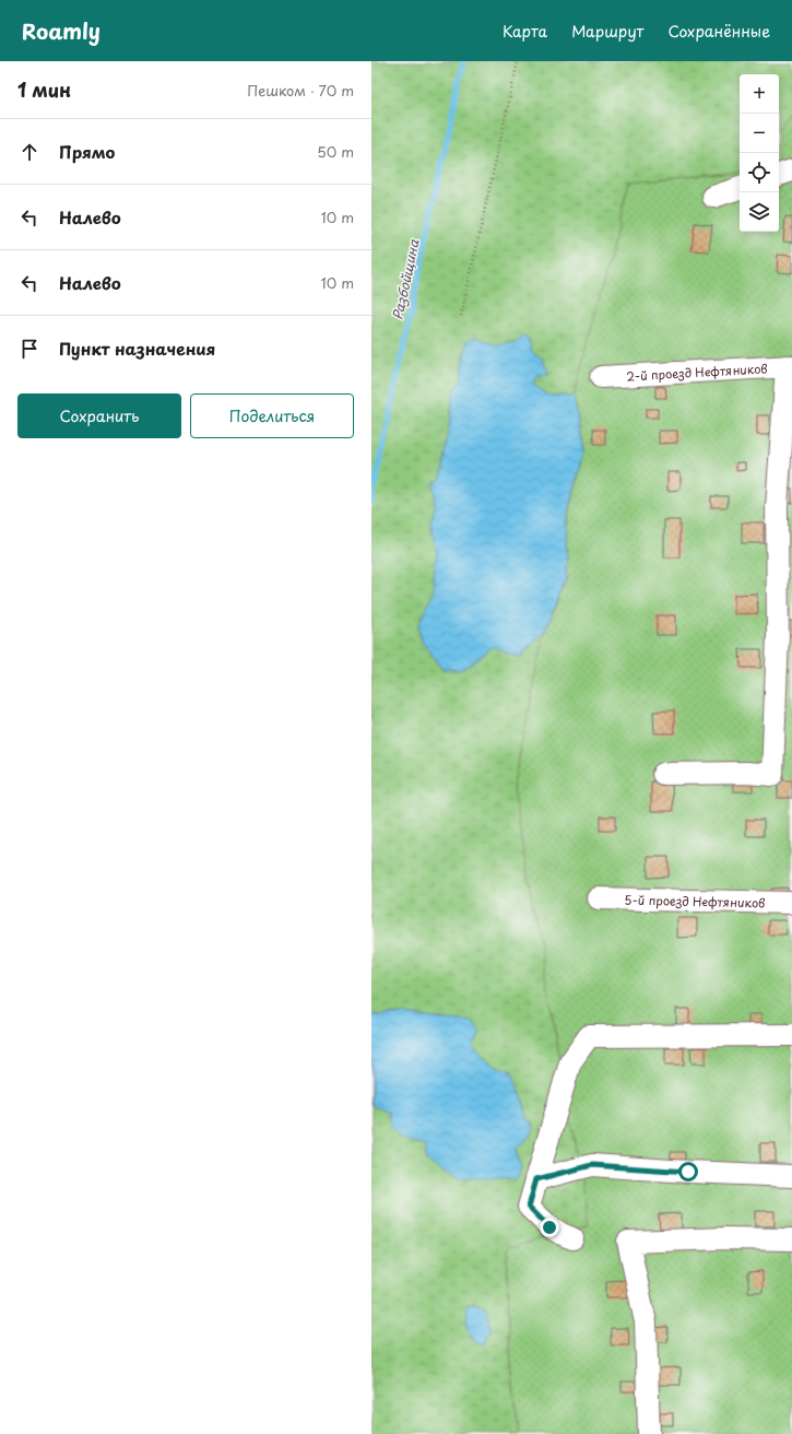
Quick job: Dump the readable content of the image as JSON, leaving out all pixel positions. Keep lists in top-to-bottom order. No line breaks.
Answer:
{"streets":{"street":["2-й проезд Нефтяников","5-й проезд Нефтяников"]},"water":["Разбойщина"],"page":{"header":"Roamly","nav":["Карта","Маршрут","Сохранённые"],"heading":["1 мин","Пешком · 70 m"],"map_buttons":["+","−"],"list":[["Прямо","50 m"],["Налево","10 m"],["Налево","10 m"],"Пункт назначения"],"buttons":["Сохранить","Поделиться"]}}
